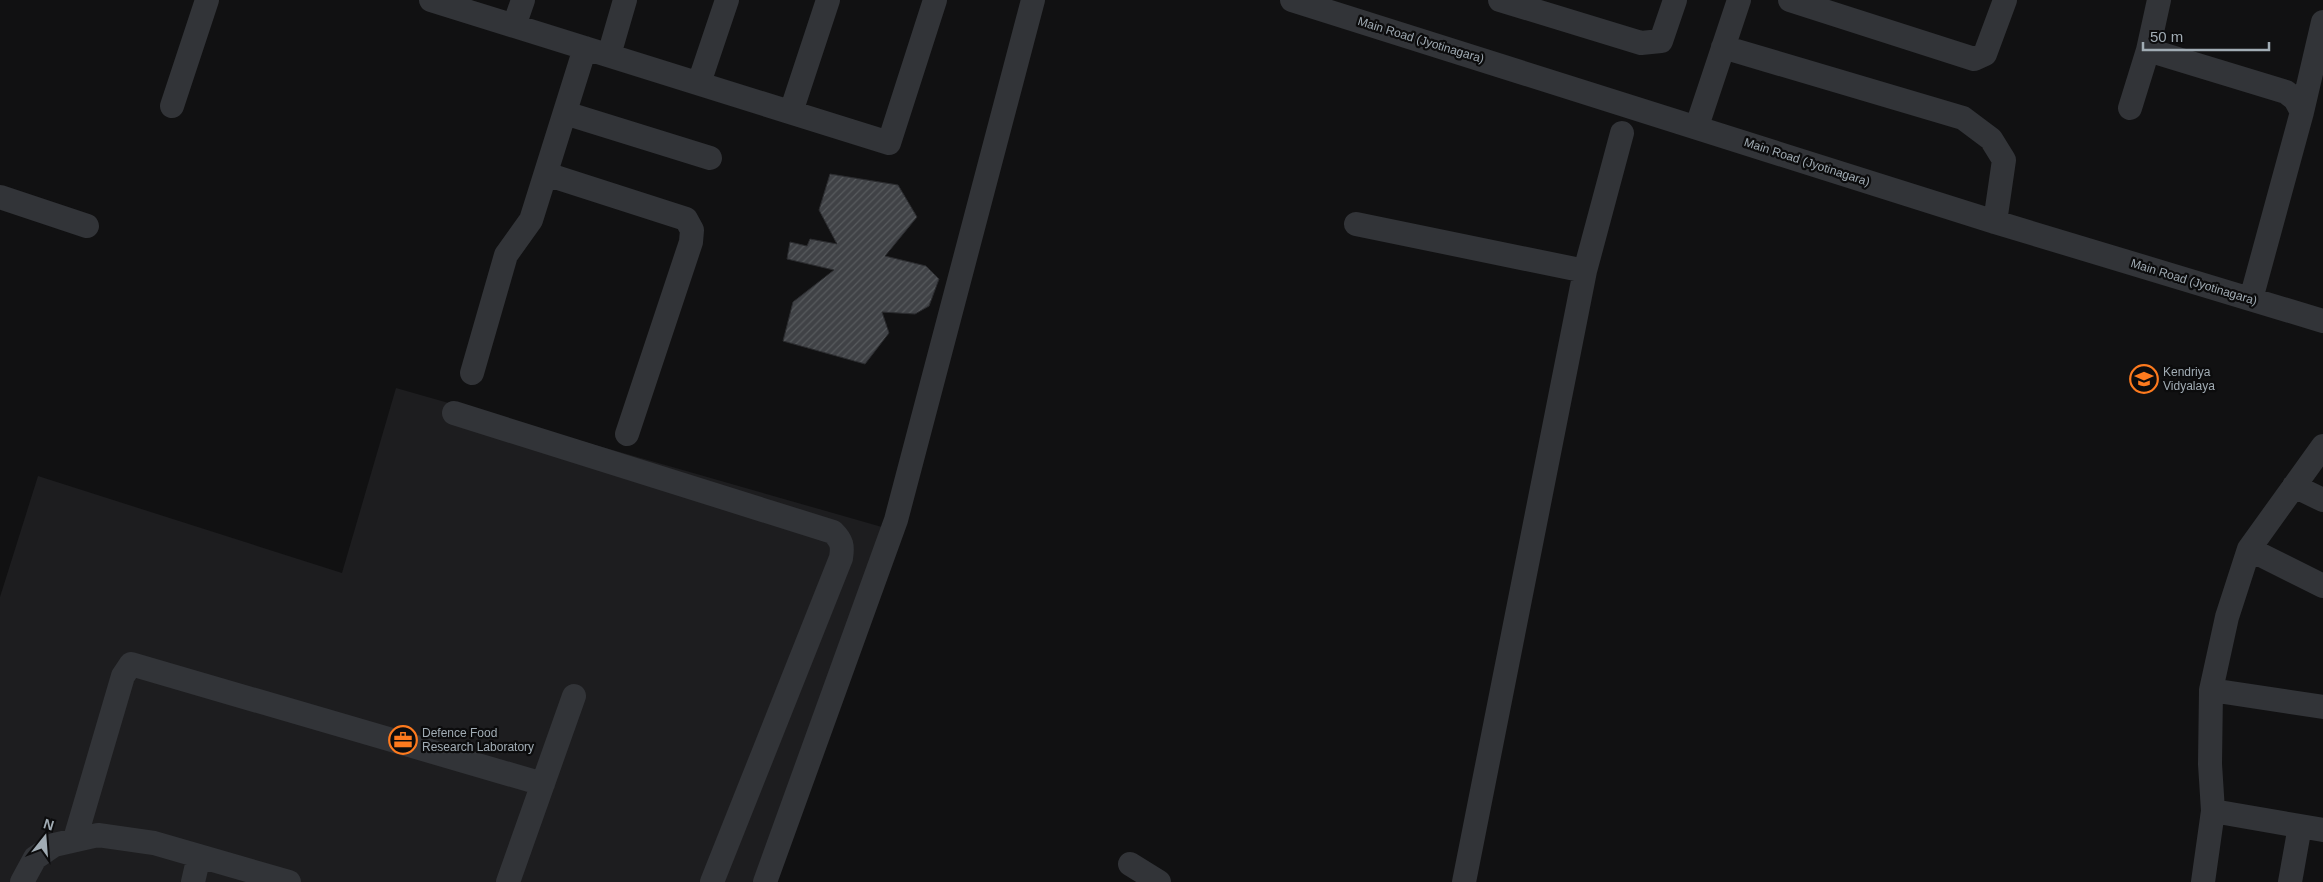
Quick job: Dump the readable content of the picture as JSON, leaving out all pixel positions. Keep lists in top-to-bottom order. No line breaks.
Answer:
{"streets":{"street":["Main Road (Jyotinagara)"]},"places":{"school or university":["Kendriya Vidyalaya"],"office":["Defence Food Research Laboratory"]},"scale_bar":"50 m","north":"top"}
